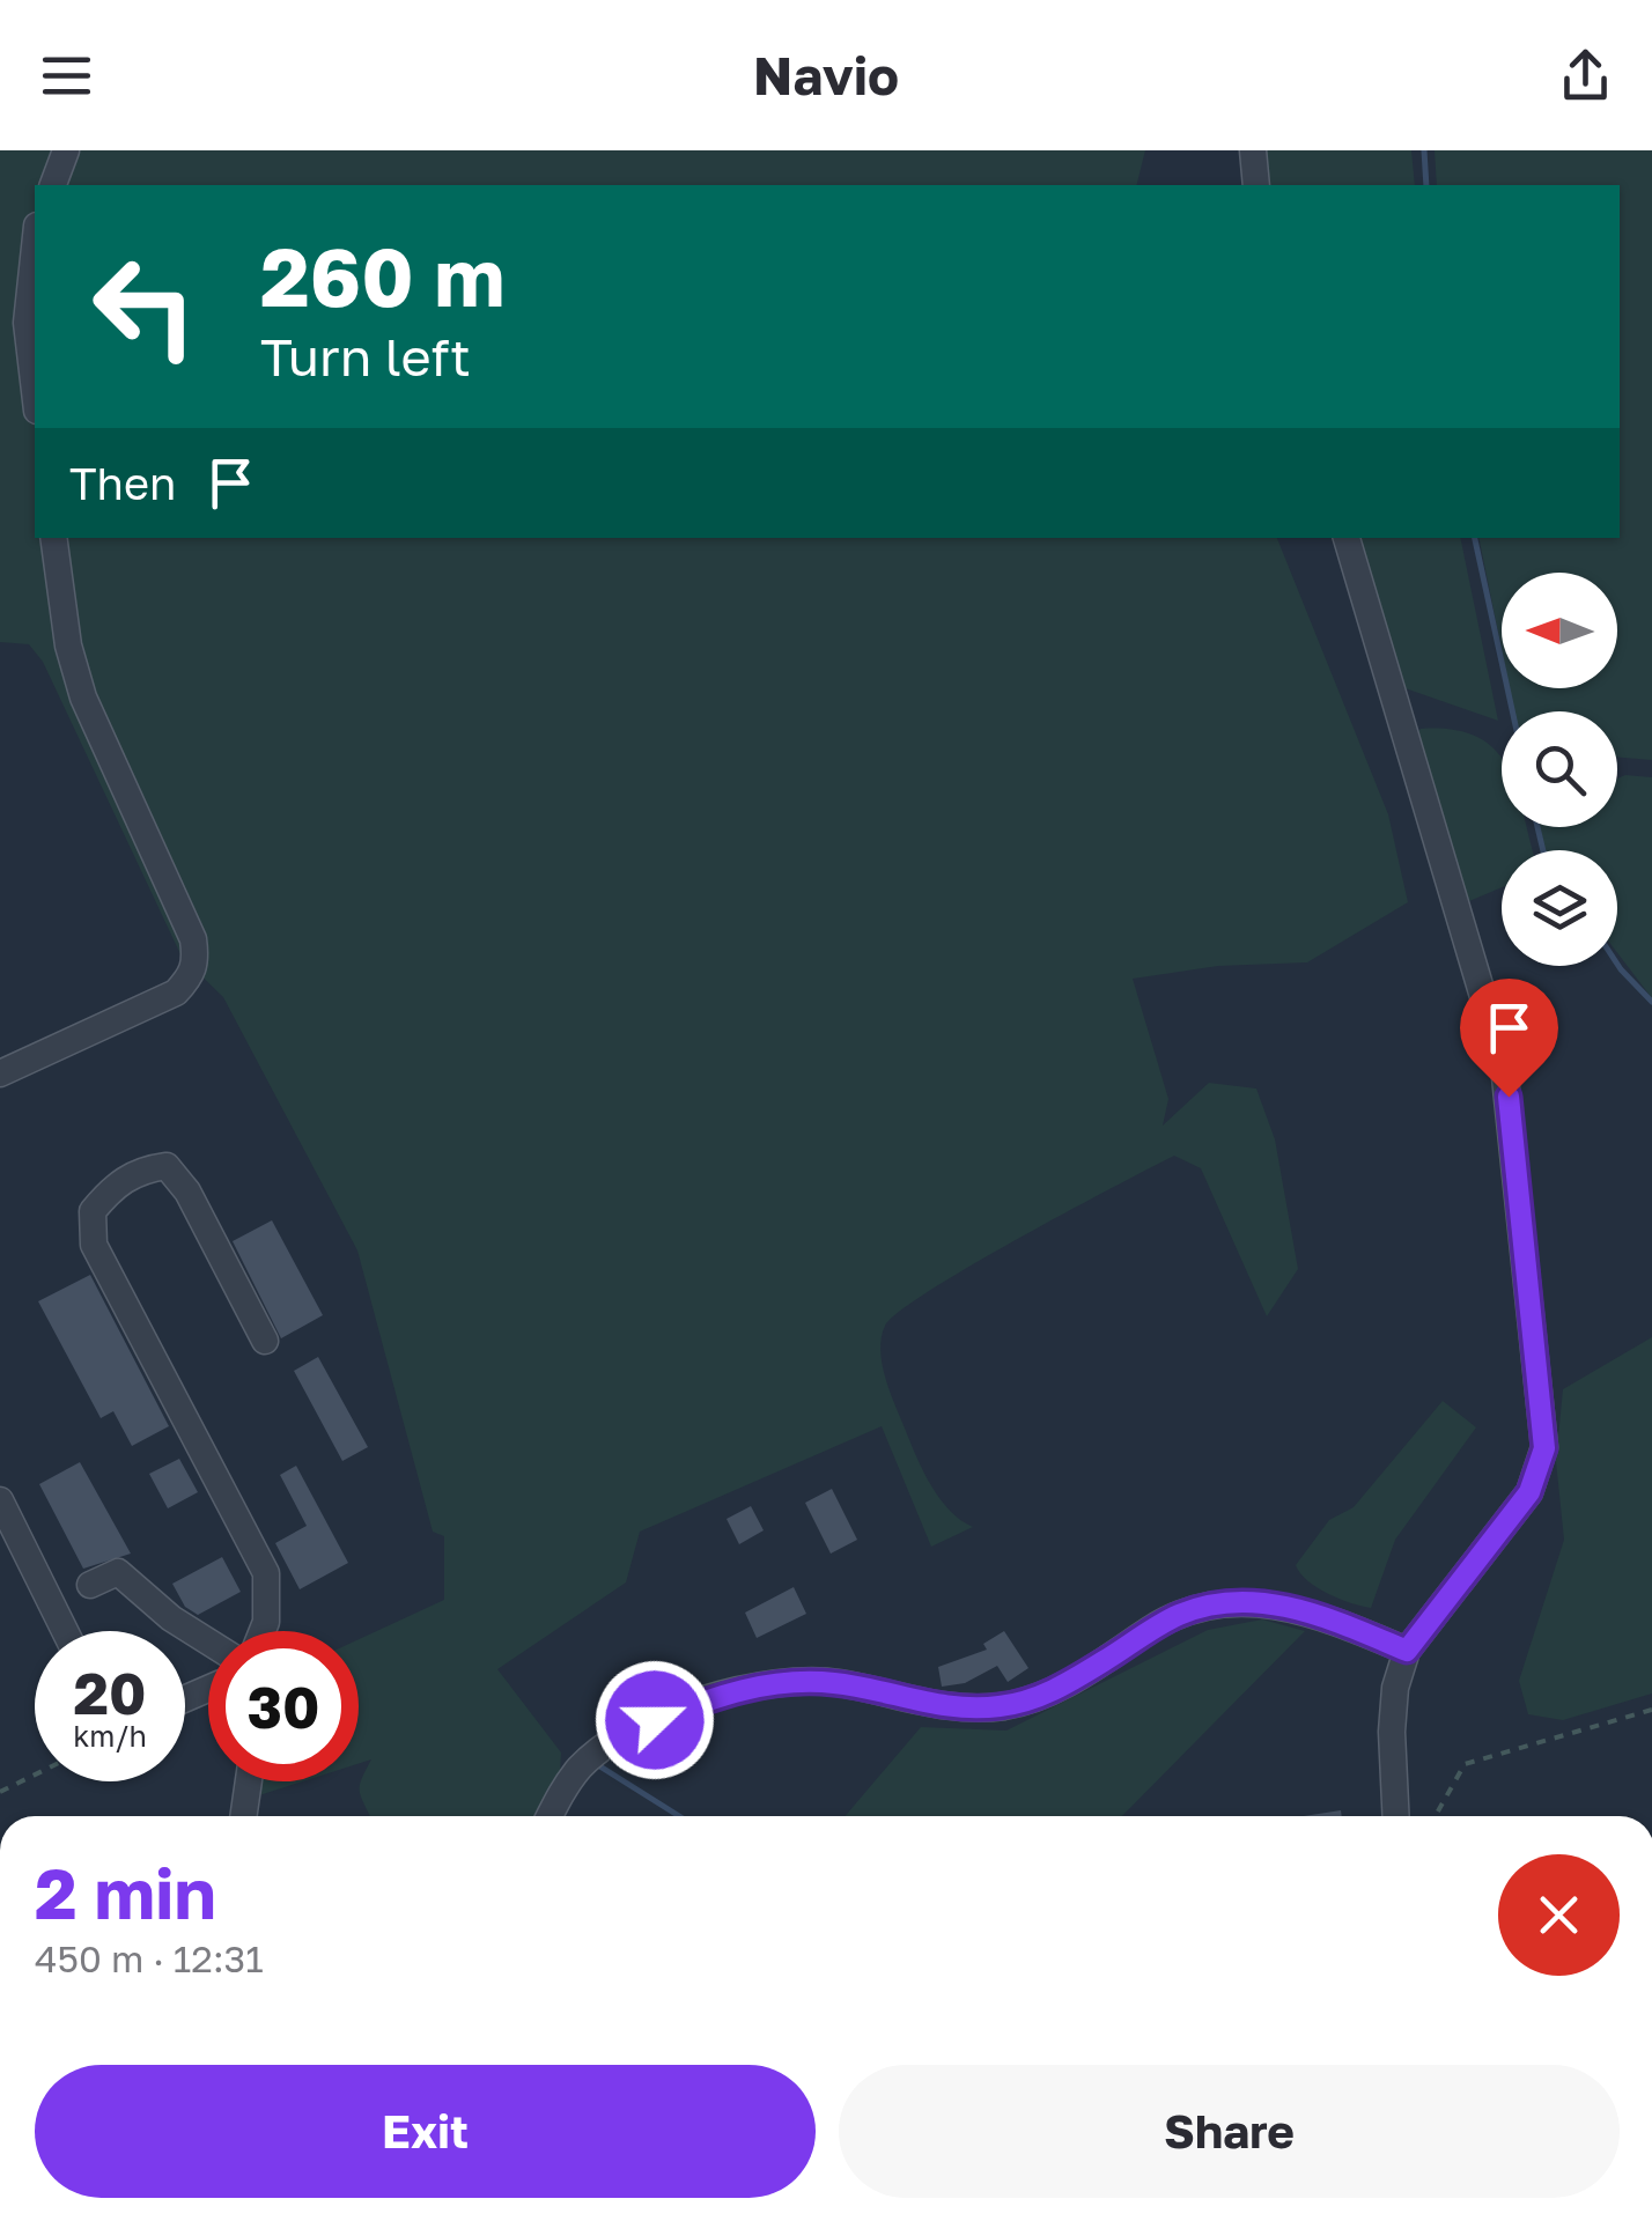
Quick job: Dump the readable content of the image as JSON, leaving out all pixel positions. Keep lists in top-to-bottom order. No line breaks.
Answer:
{"north":"left","page":{"header":"Navio","turn":["260 m","Turn left"],"then":"Then","speed":"20 km/h","limit":"30","heading":["2 min","450 m · 12:31"],"buttons":["Exit","Share"]}}
